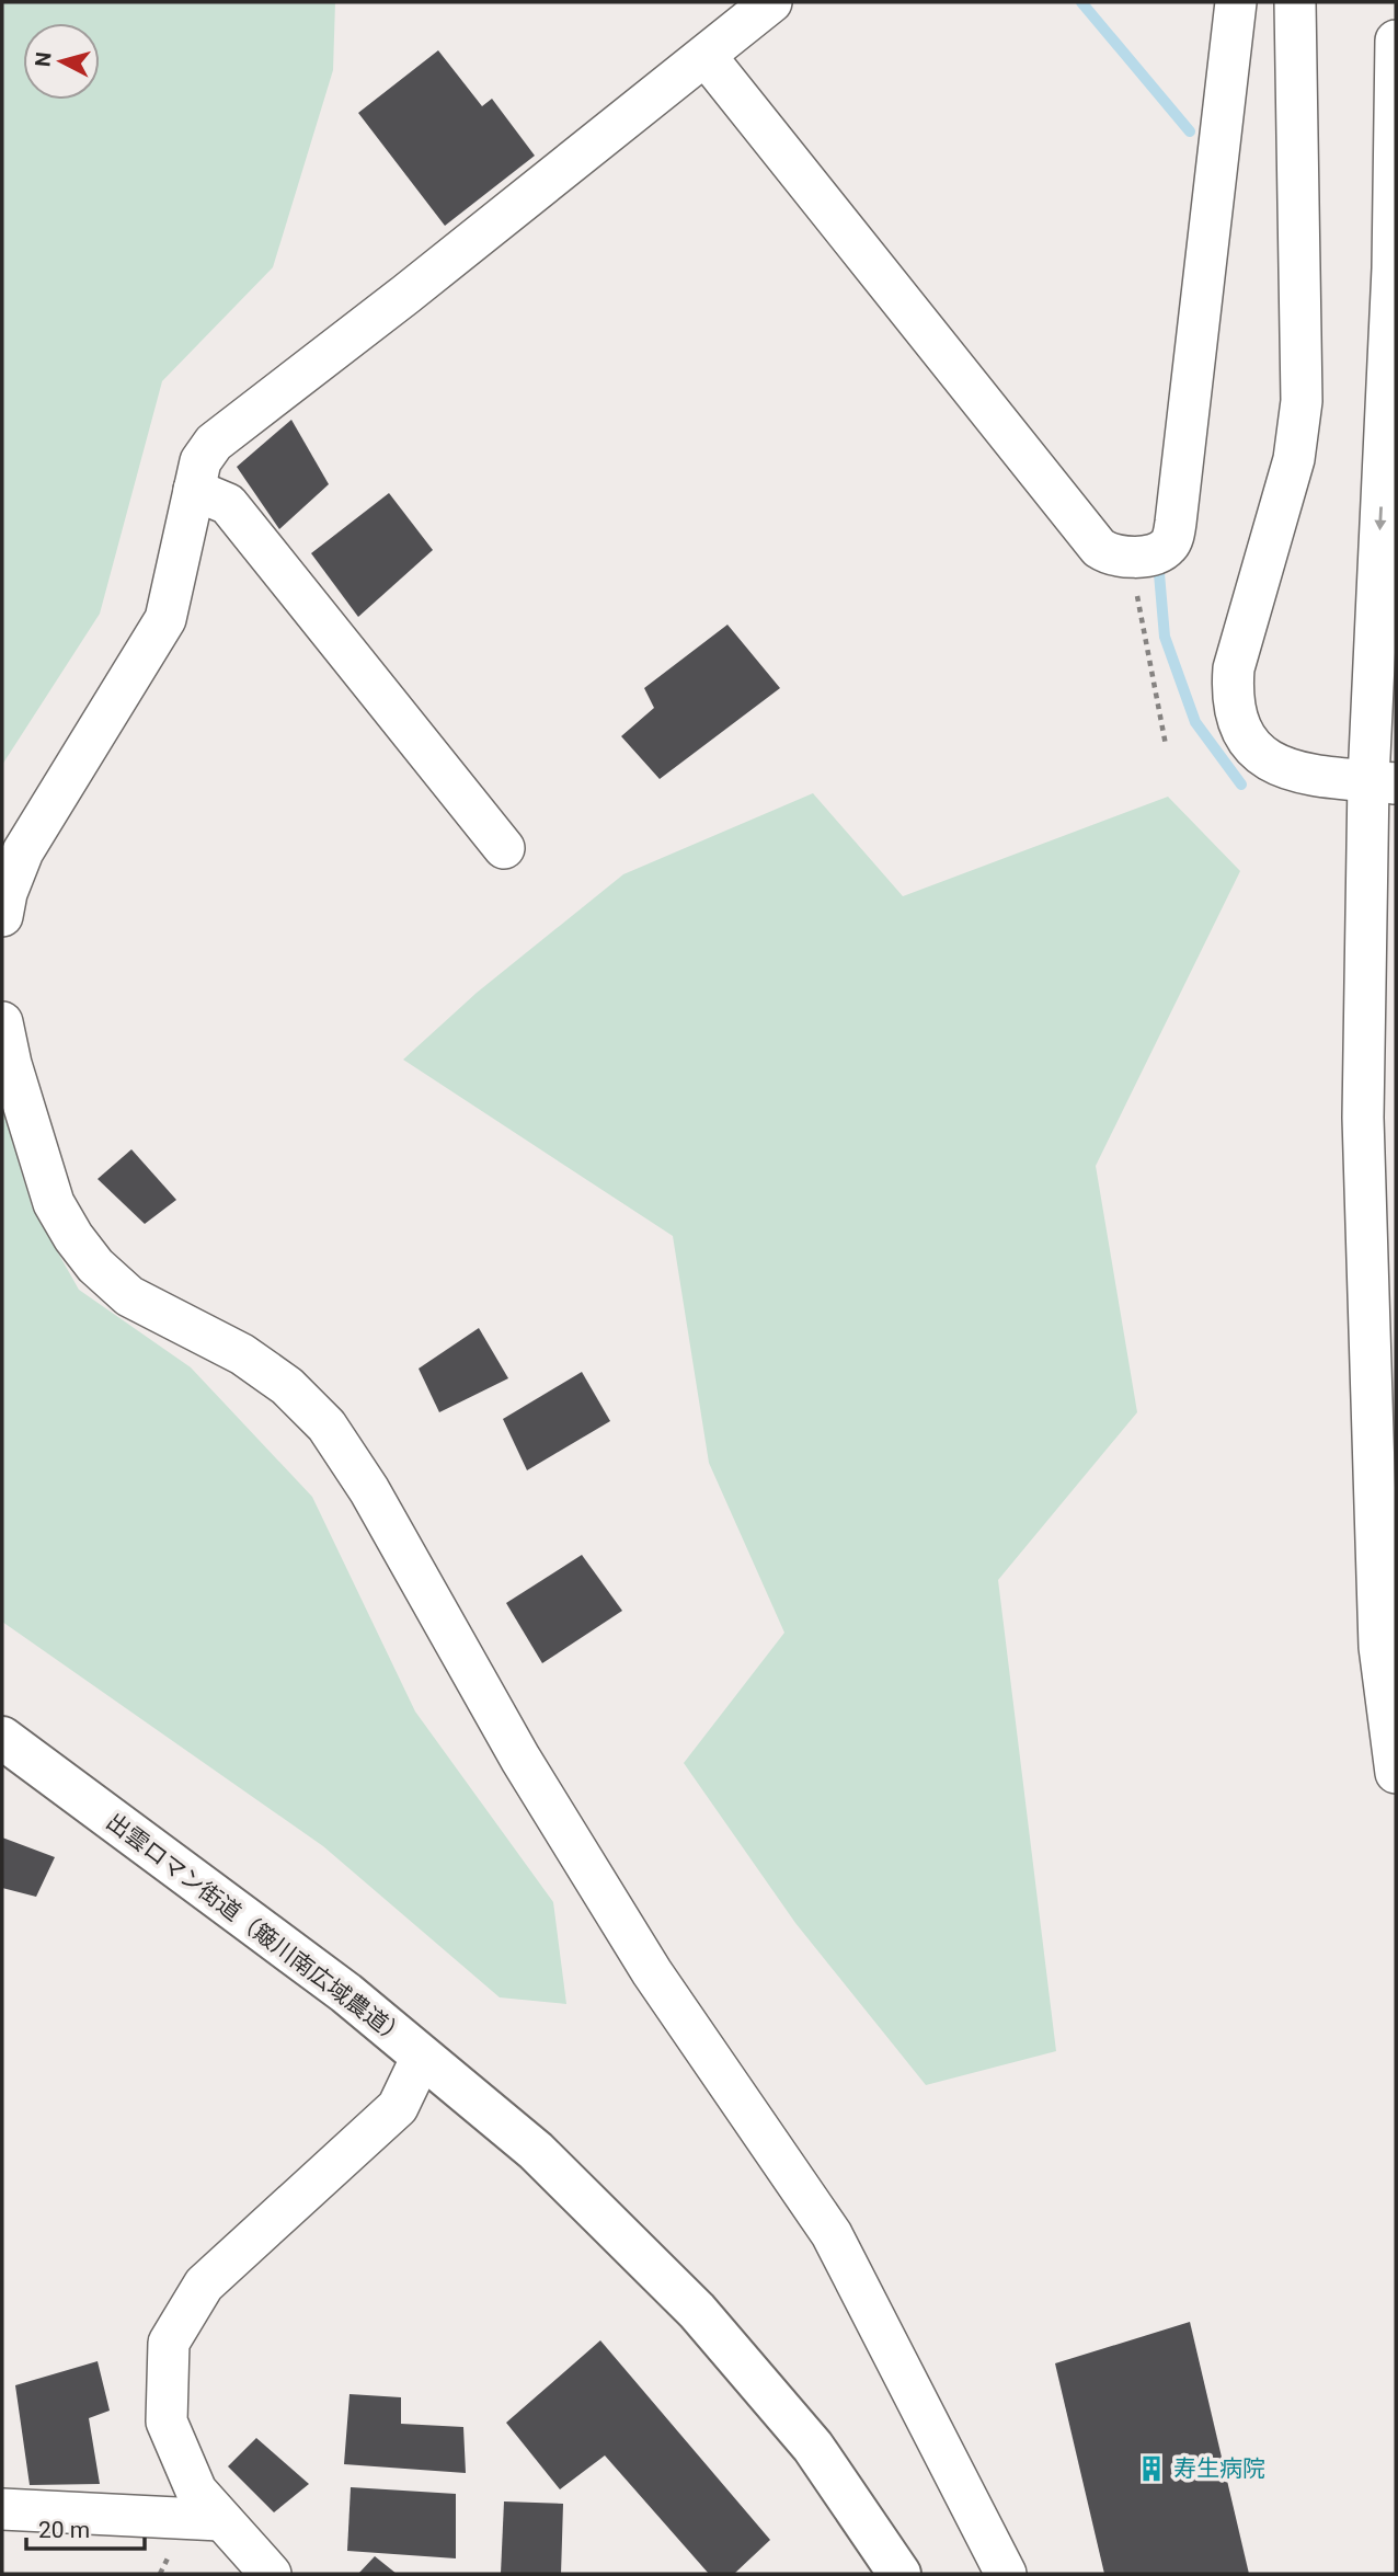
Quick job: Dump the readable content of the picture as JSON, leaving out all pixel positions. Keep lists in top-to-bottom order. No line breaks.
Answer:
{"streets":{"street":["出雲ロマン街道（簸川南広域農道）"]},"places":{"building":["寿生病院"]},"scale_bar":"20 m","north":"left"}
